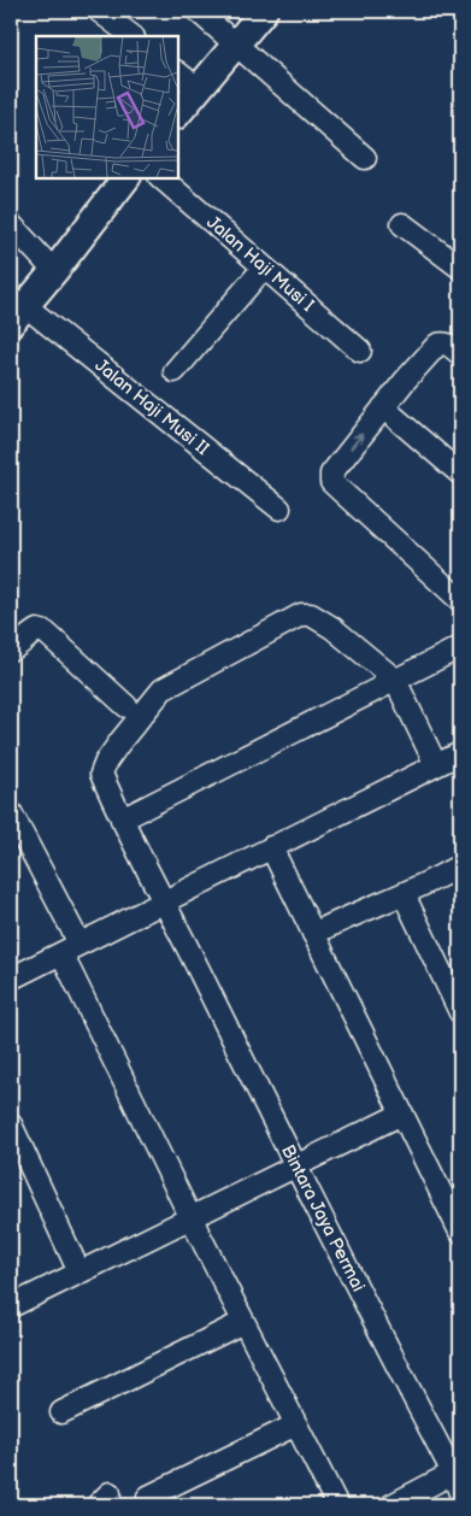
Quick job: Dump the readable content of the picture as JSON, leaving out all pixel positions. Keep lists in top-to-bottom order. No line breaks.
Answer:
{"streets":{"street":["Jalan Haji Musi I","Jalan Haji Musi II","Bintara Jaya Permai"]}}
